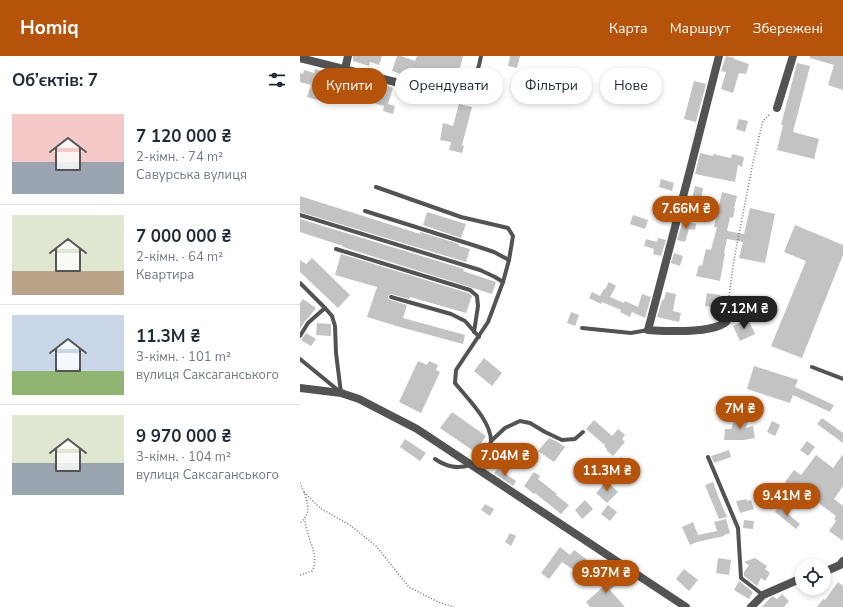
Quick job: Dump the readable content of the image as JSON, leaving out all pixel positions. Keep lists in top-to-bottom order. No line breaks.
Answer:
{"page":{"header":"Homiq","nav":["Карта","Маршрут","Збережені"],"heading":"Об’єктів: 7","chip":["Купити","Орендувати","Фільтри","Нове"],"list":[{"name":"7 120 000 ₴","note":"2-кімн. · 74 m² · Савурська вулиця"},{"name":"7 000 000 ₴","note":"2-кімн. · 64 m² · Квартира"},{"name":"11.3M ₴","note":"3-кімн. · 101 m² · вулиця Саксаганського"},{"name":"9 970 000 ₴","note":"3-кімн. · 104 m² · вулиця Саксаганського"}],"price":["7.66M ₴","7.12M ₴","7M ₴","7.04M ₴","11.3M ₴","9.41M ₴","9.97M ₴"]}}
